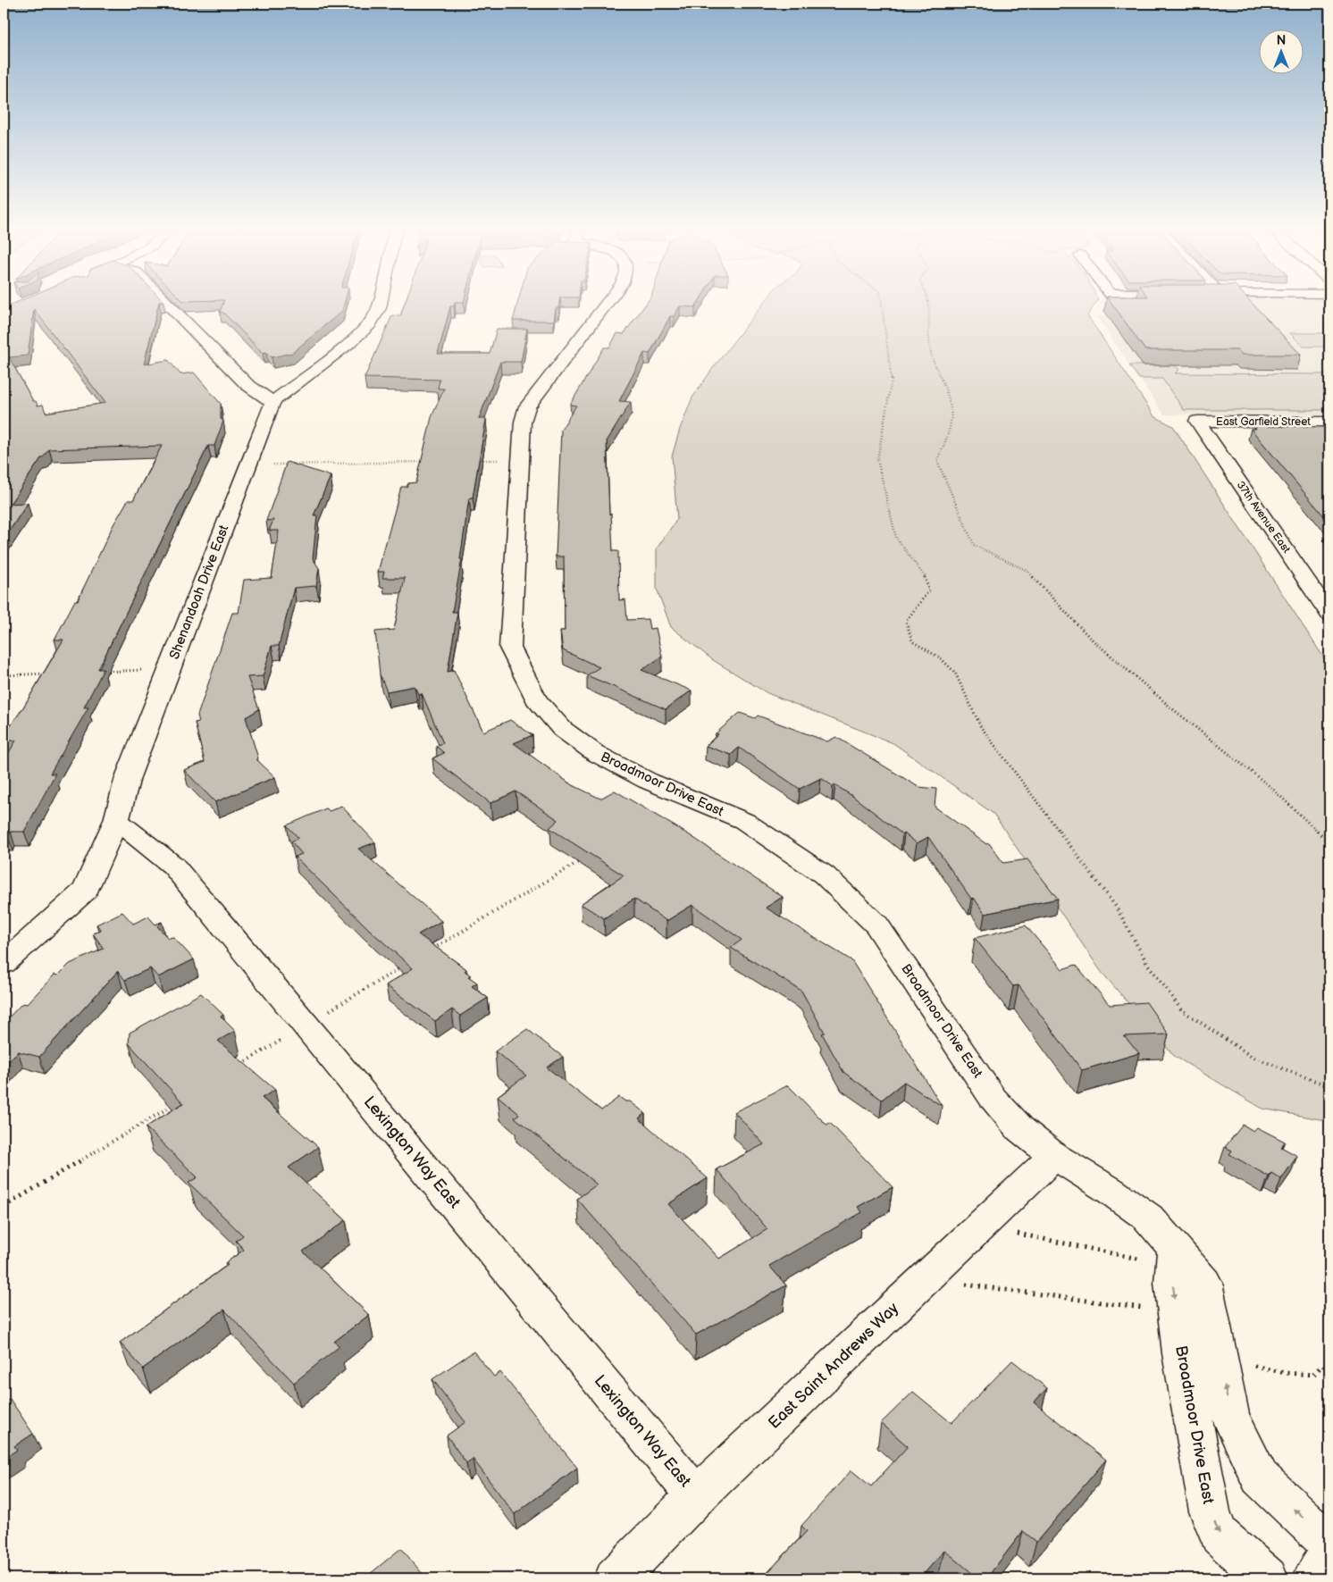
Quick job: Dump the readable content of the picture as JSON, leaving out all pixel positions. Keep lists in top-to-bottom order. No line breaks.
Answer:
{"streets":{"street":["East Garfield Street","37th Avenue East","Shenandoah Drive East","Broadmoor Drive East","Lexington Way East","East Saint Andrews Way"]},"crossings":[["East Garfield Street","37th Avenue East"],["Shenandoah Drive East","Lexington Way East"],["Broadmoor Drive East","East Saint Andrews Way"],["Lexington Way East","East Saint Andrews Way"]],"north":"top"}
